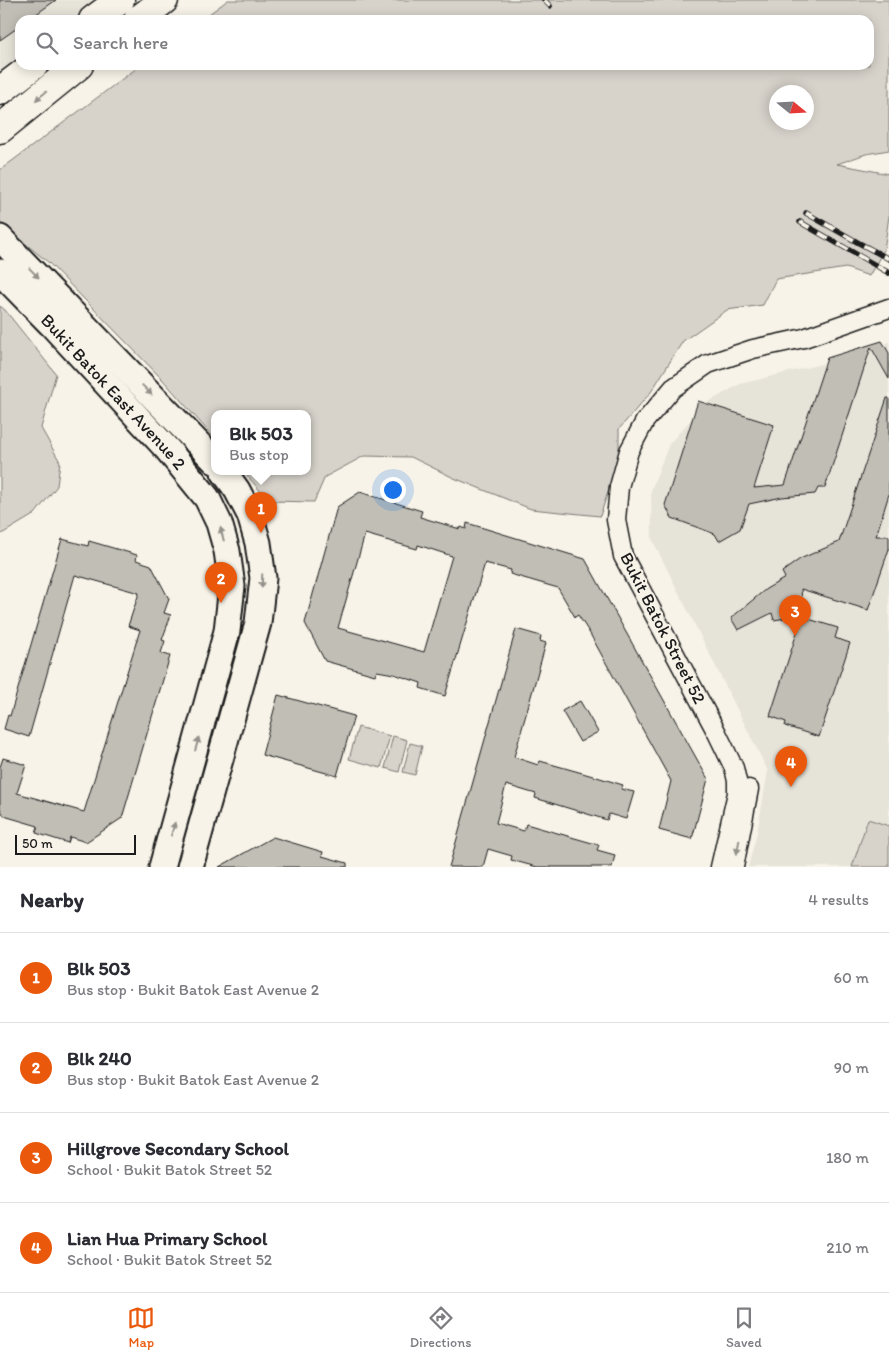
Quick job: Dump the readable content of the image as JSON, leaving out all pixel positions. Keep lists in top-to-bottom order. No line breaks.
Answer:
{"streets":{"street":["Bukit Batok East Avenue 2","Bukit Batok Street 52"]},"scale_bar":"50 m","north":"right","page":{"search":"Search here","popup":["Blk 503","Bus stop"],"pins":["1","2","3","4"],"scale":"50 m","heading":["Nearby","4 results"],"list":[{"mark":"1","name":"Blk 503","note":"Bus stop · Bukit Batok East Avenue 2","value":"60 m"},{"mark":"2","name":"Blk 240","note":"Bus stop · Bukit Batok East Avenue 2","value":"90 m"},{"mark":"3","name":"Hillgrove Secondary School","note":"School · Bukit Batok Street 52","value":"180 m"},{"mark":"4","name":"Lian Hua Primary School","note":"School · Bukit Batok Street 52","value":"210 m"}],"nav":["Map","Directions","Saved"]}}
